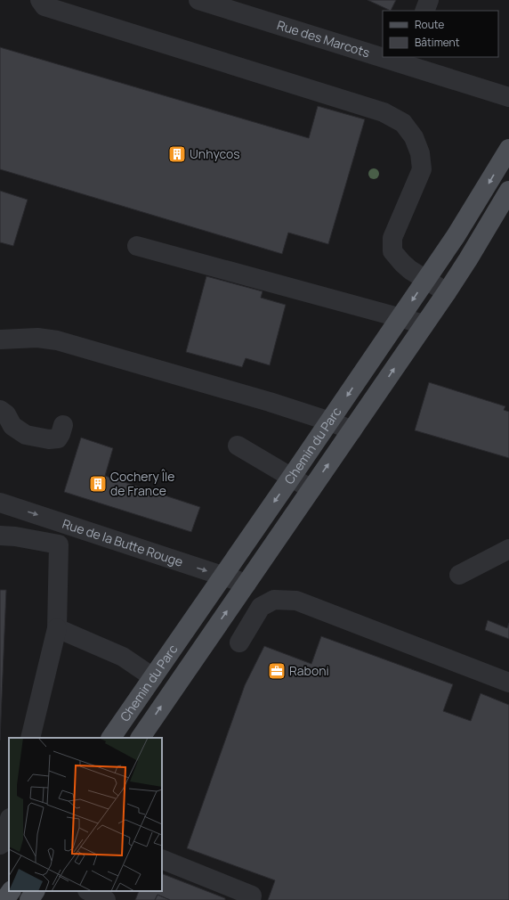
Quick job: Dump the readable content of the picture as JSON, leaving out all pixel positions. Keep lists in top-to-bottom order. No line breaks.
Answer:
{"streets":{"main road":["Chemin du Parc"],"street":["Rue des Marcots","Rue de la Butte Rouge"]},"crossings":[["Chemin du Parc","Rue de la Butte Rouge"]],"places":{"building":["Unhycos","Cochery Île de France"],"office":["Raboni"]},"legend":["Route","Bâtiment"]}
